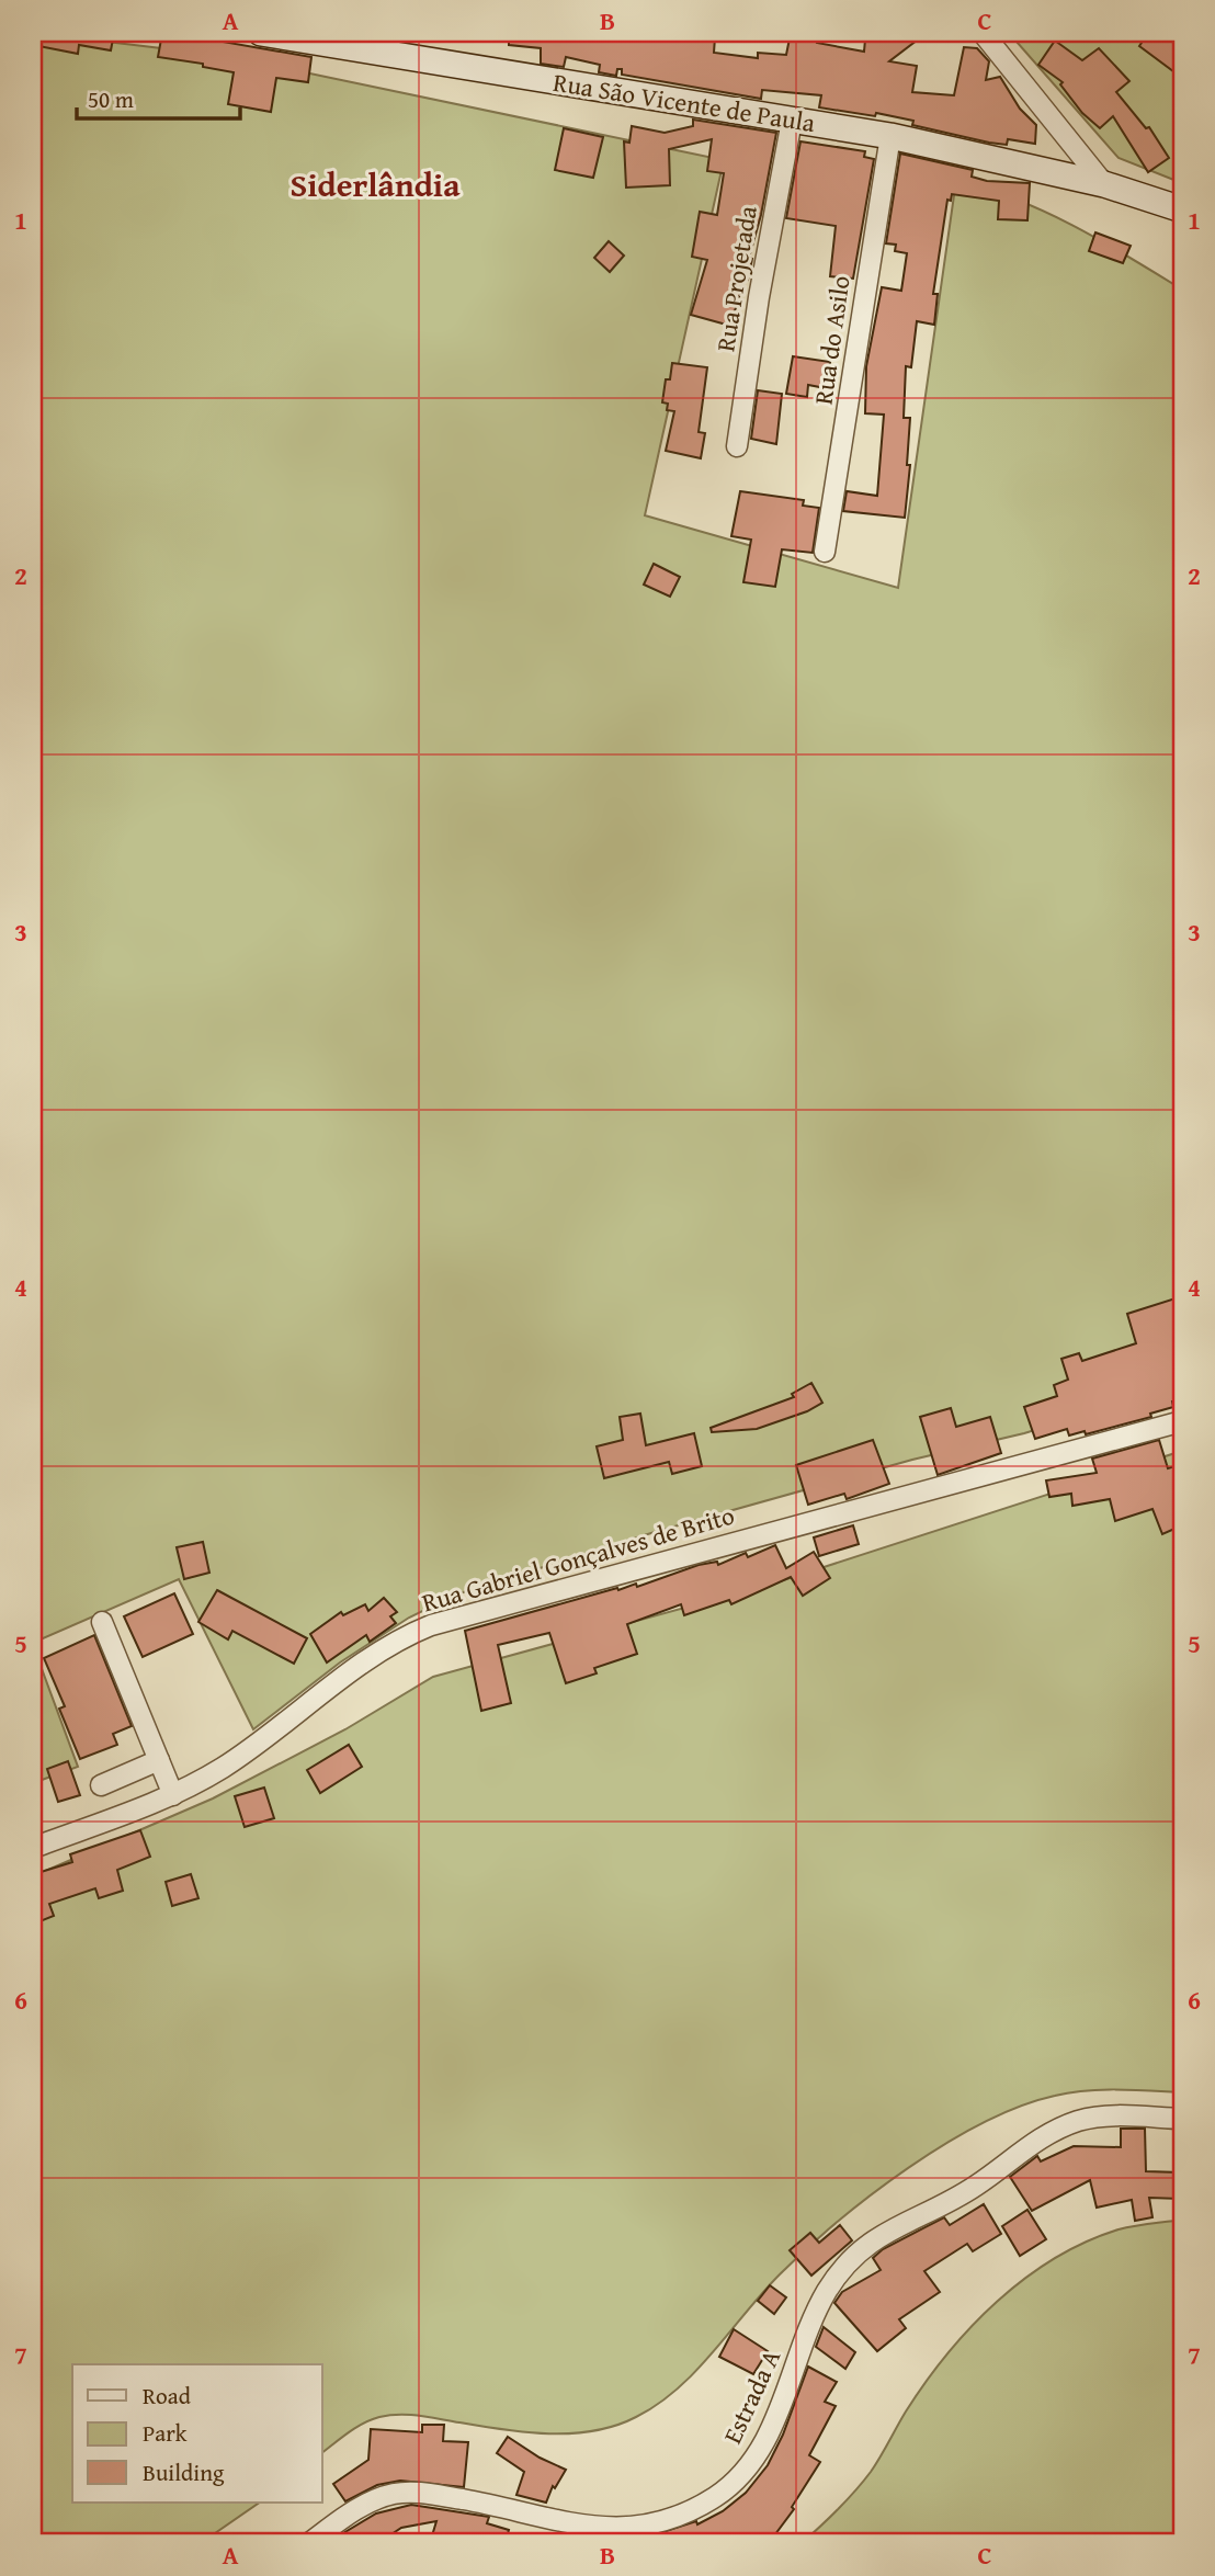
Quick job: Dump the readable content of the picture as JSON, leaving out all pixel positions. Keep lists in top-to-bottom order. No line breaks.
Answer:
{"streets":{"street":["Rua São Vicente de Paula","Rua Projetada","Rua do Asilo","Rua Gabriel Gonçalves de Brito","Estrada A"]},"crossings":[["Rua São Vicente de Paula","Rua Projetada"],["Rua São Vicente de Paula","Rua do Asilo"]],"districts":["Siderlândia"],"legend":["Road","Park","Building"],"scale_bar":"50 m","grid":{"columns":["A","B","C"],"rows":["1","2","3","4","5","6","7"]}}
